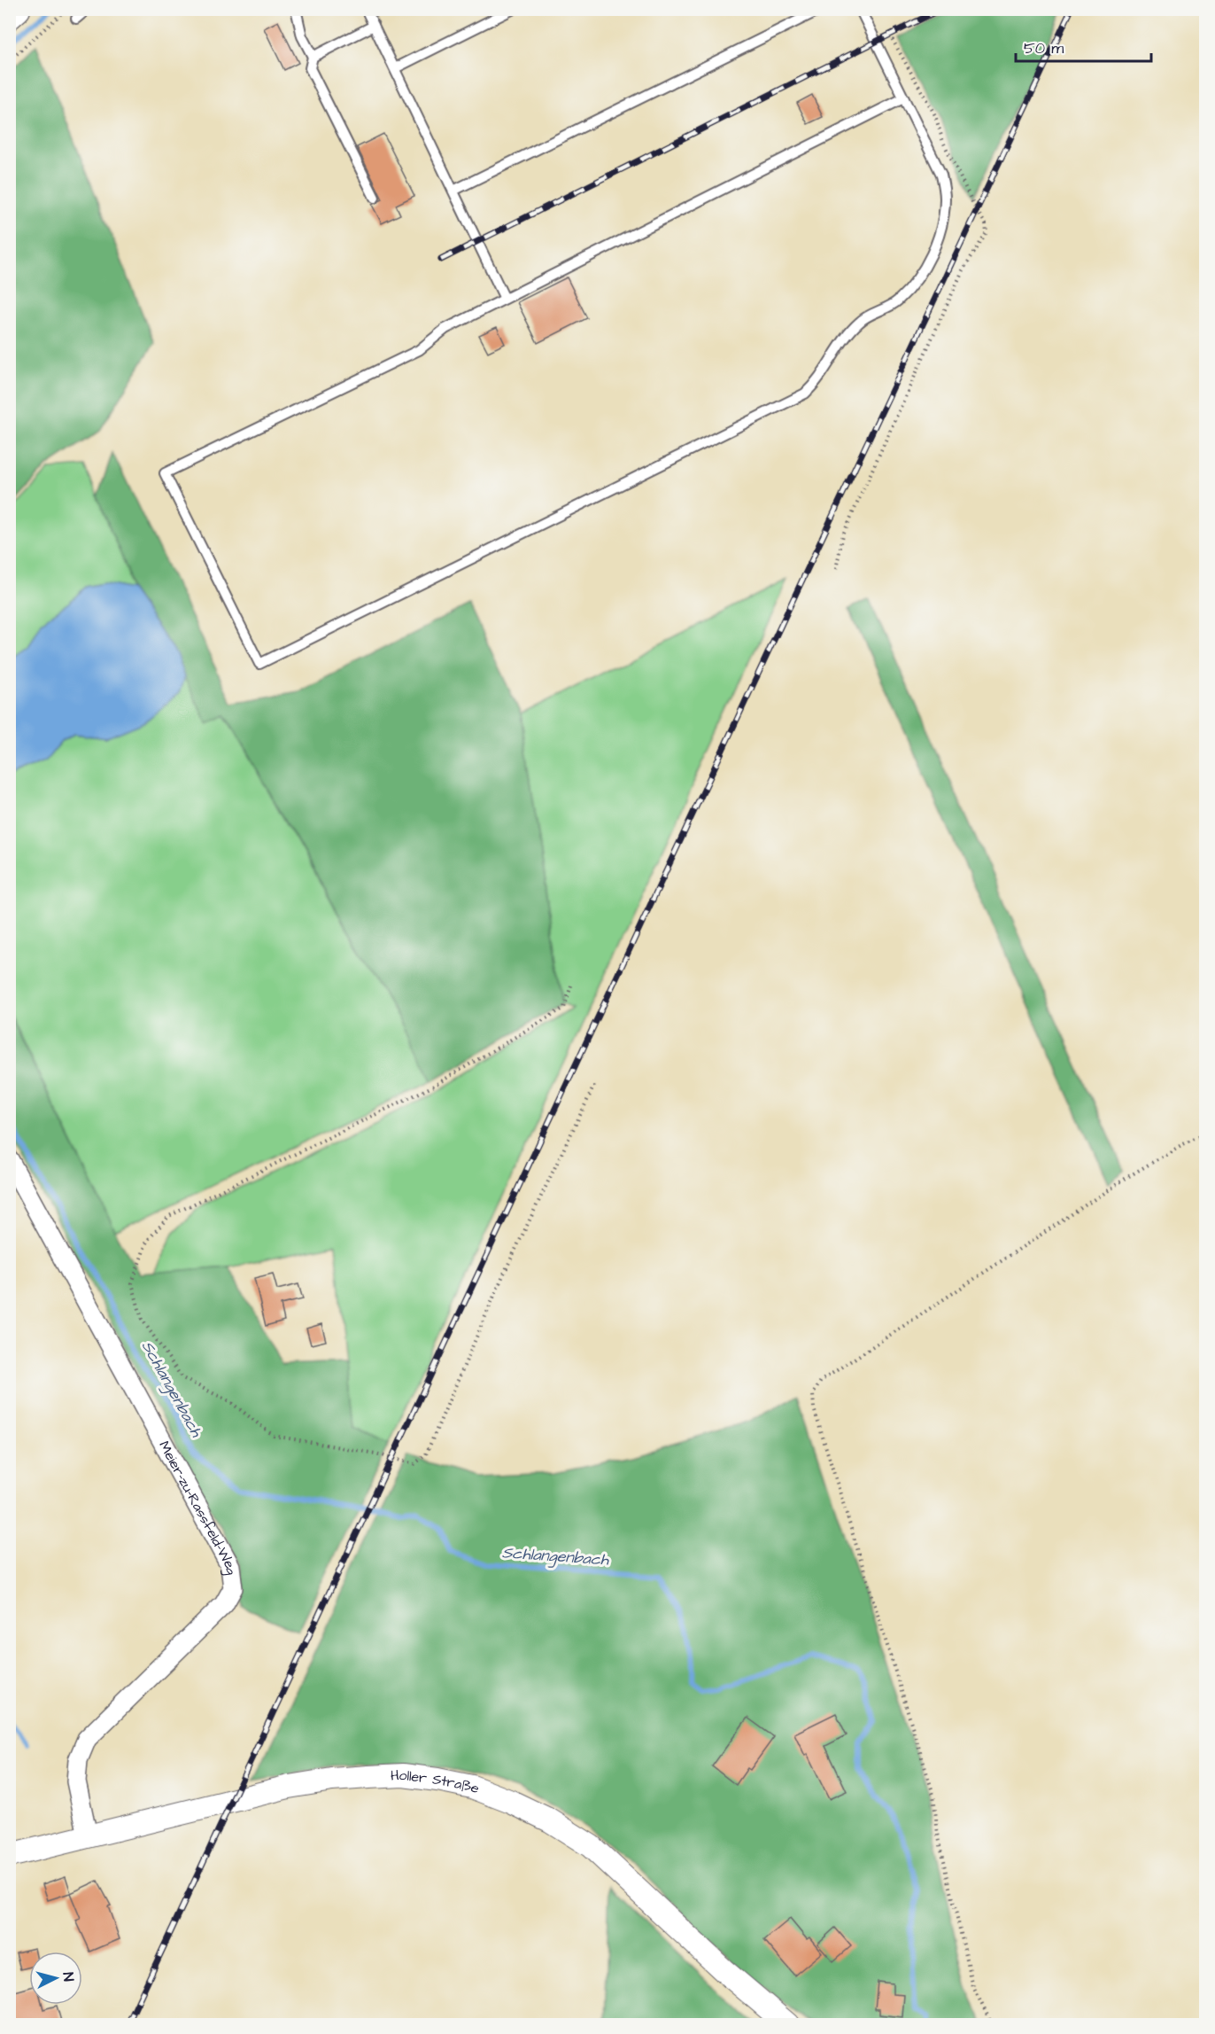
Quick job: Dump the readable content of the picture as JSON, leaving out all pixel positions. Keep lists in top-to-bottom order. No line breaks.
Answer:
{"streets":{"street":["Meier-zu-Rassfeld-Weg","Holler Straße"]},"crossings":[["Meier-zu-Rassfeld-Weg","Holler Straße"]],"water":["Schlangenbach"],"scale_bar":"50 m","north":"right"}
